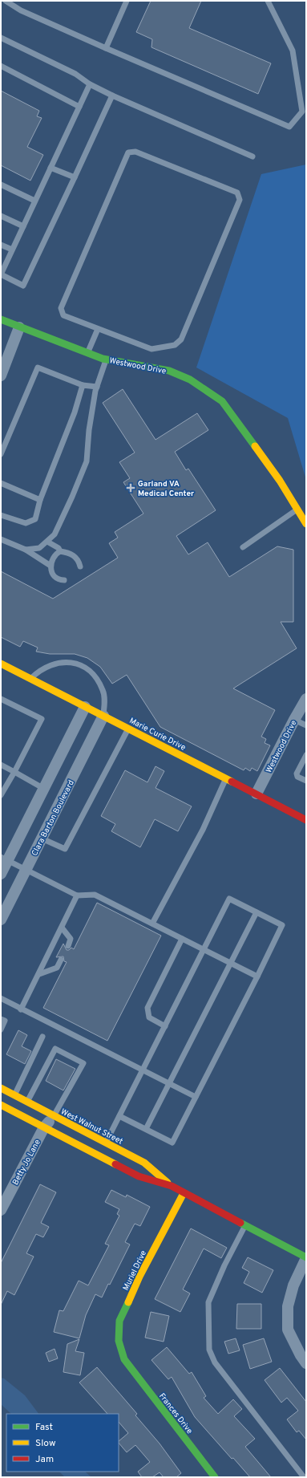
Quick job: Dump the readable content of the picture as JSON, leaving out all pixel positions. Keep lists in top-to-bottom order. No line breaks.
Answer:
{"streets":{"street":["Westwood Drive","Marie Curie Drive","Clara Barton Boulevard","West Walnut Street","Betty Jo Lane","Muriel Drive","Frances Drive"]},"crossings":[["Westwood Drive","Marie Curie Drive"],["Marie Curie Drive","Clara Barton Boulevard"],["West Walnut Street","Betty Jo Lane"],["West Walnut Street","Muriel Drive"],["Muriel Drive","Frances Drive"]],"places":{"health":["Garland VA Medical Center"]},"legend":["Fast","Slow","Jam"]}
